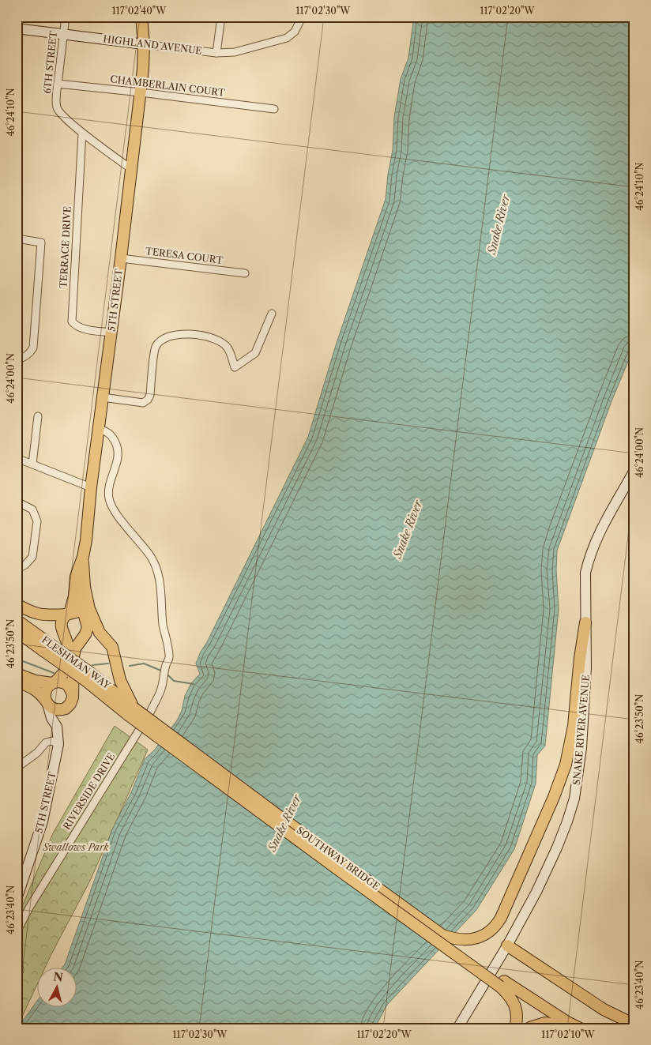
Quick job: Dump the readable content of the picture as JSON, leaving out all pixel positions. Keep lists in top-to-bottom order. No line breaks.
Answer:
{"streets":{"main road":["HIGHLAND AVENUE","5TH STREET","FLESHMAN WAY","SNAKE RIVER AVENUE","SOUTHWAY BRIDGE"],"street":["6TH STREET","CHAMBERLAIN COURT","TERRACE DRIVE","TERESA COURT","RIVERSIDE DRIVE"]},"crossings":[["HIGHLAND AVENUE","6TH STREET"],["HIGHLAND AVENUE","5TH STREET"],["6TH STREET","CHAMBERLAIN COURT"],["6TH STREET","TERRACE DRIVE"],["6TH STREET","5TH STREET"],["CHAMBERLAIN COURT","5TH STREET"],["TERRACE DRIVE","5TH STREET"],["TERESA COURT","5TH STREET"],["5TH STREET","RIVERSIDE DRIVE"],["FLESHMAN WAY","SOUTHWAY BRIDGE"]],"water":["Snake River"],"parks":["Swallows Park"],"north":"top","coordinates":["117°02'40\"W","117°02'30\"W","117°02'20\"W","46°24'10\"N","46°24'00\"N","46°23'50\"N","46°23'40\"N","117°02'10\"W"]}
